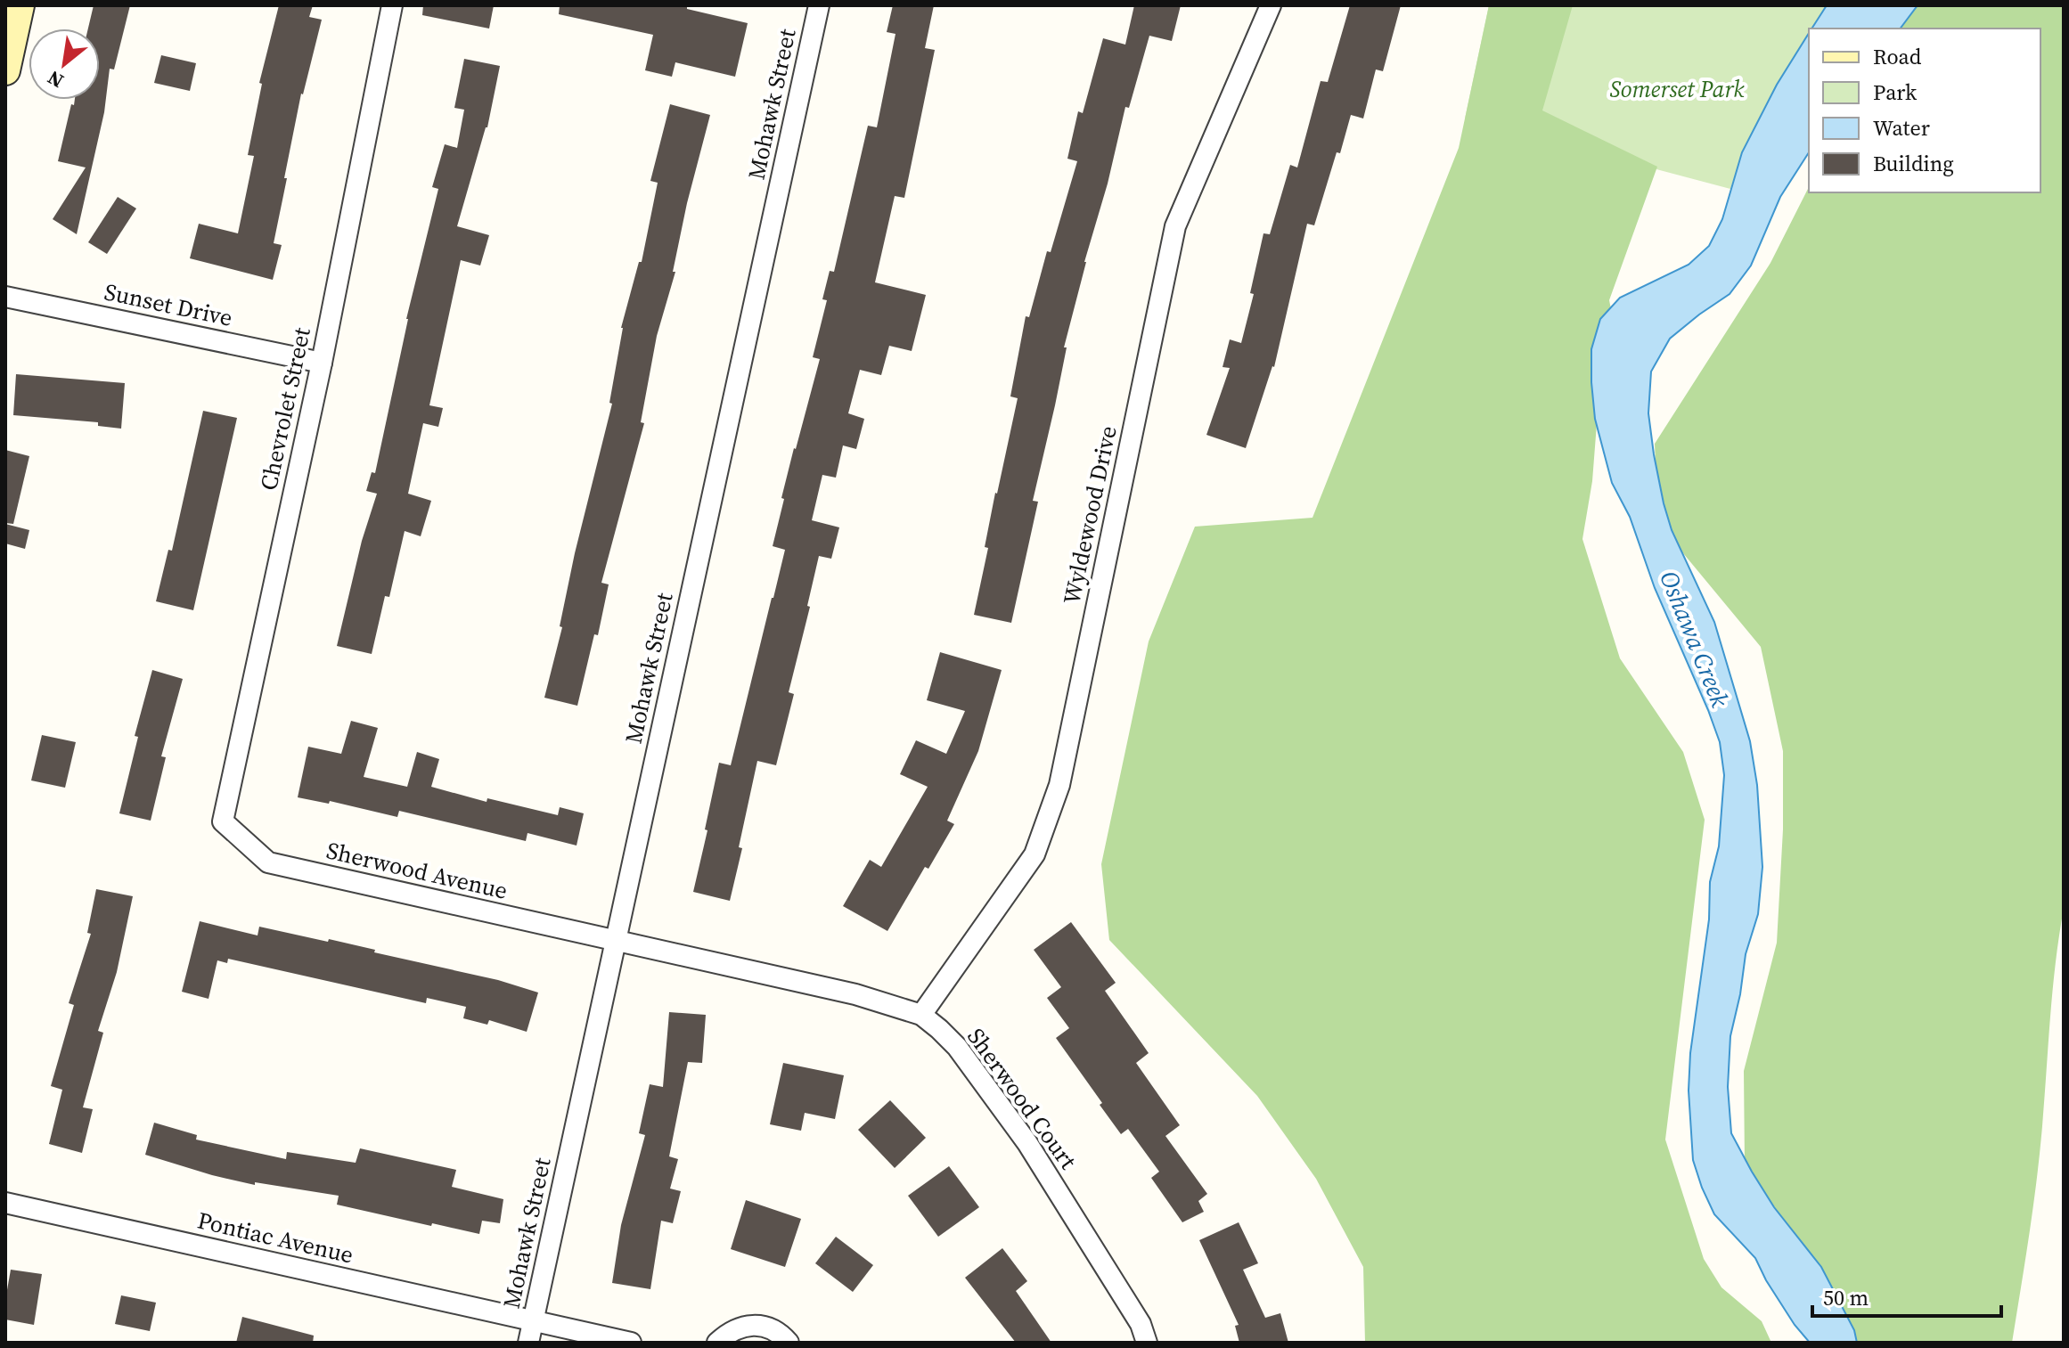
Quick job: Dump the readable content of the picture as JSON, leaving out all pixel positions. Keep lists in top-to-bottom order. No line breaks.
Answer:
{"streets":{"street":["Mohawk Street","Sunset Drive","Chevrolet Street","Wyldewood Drive","Sherwood Avenue","Sherwood Court","Pontiac Avenue"]},"crossings":[["Mohawk Street","Sherwood Avenue"],["Mohawk Street","Sherwood Court"],["Mohawk Street","Pontiac Avenue"],["Sunset Drive","Chevrolet Street"],["Chevrolet Street","Sherwood Avenue"],["Wyldewood Drive","Sherwood Court"],["Sherwood Avenue","Sherwood Court"]],"water":["Oshawa Creek"],"parks":["Somerset Park"],"legend":["Road","Park","Water","Building"],"scale_bar":"50 m","north":"bottom left"}
